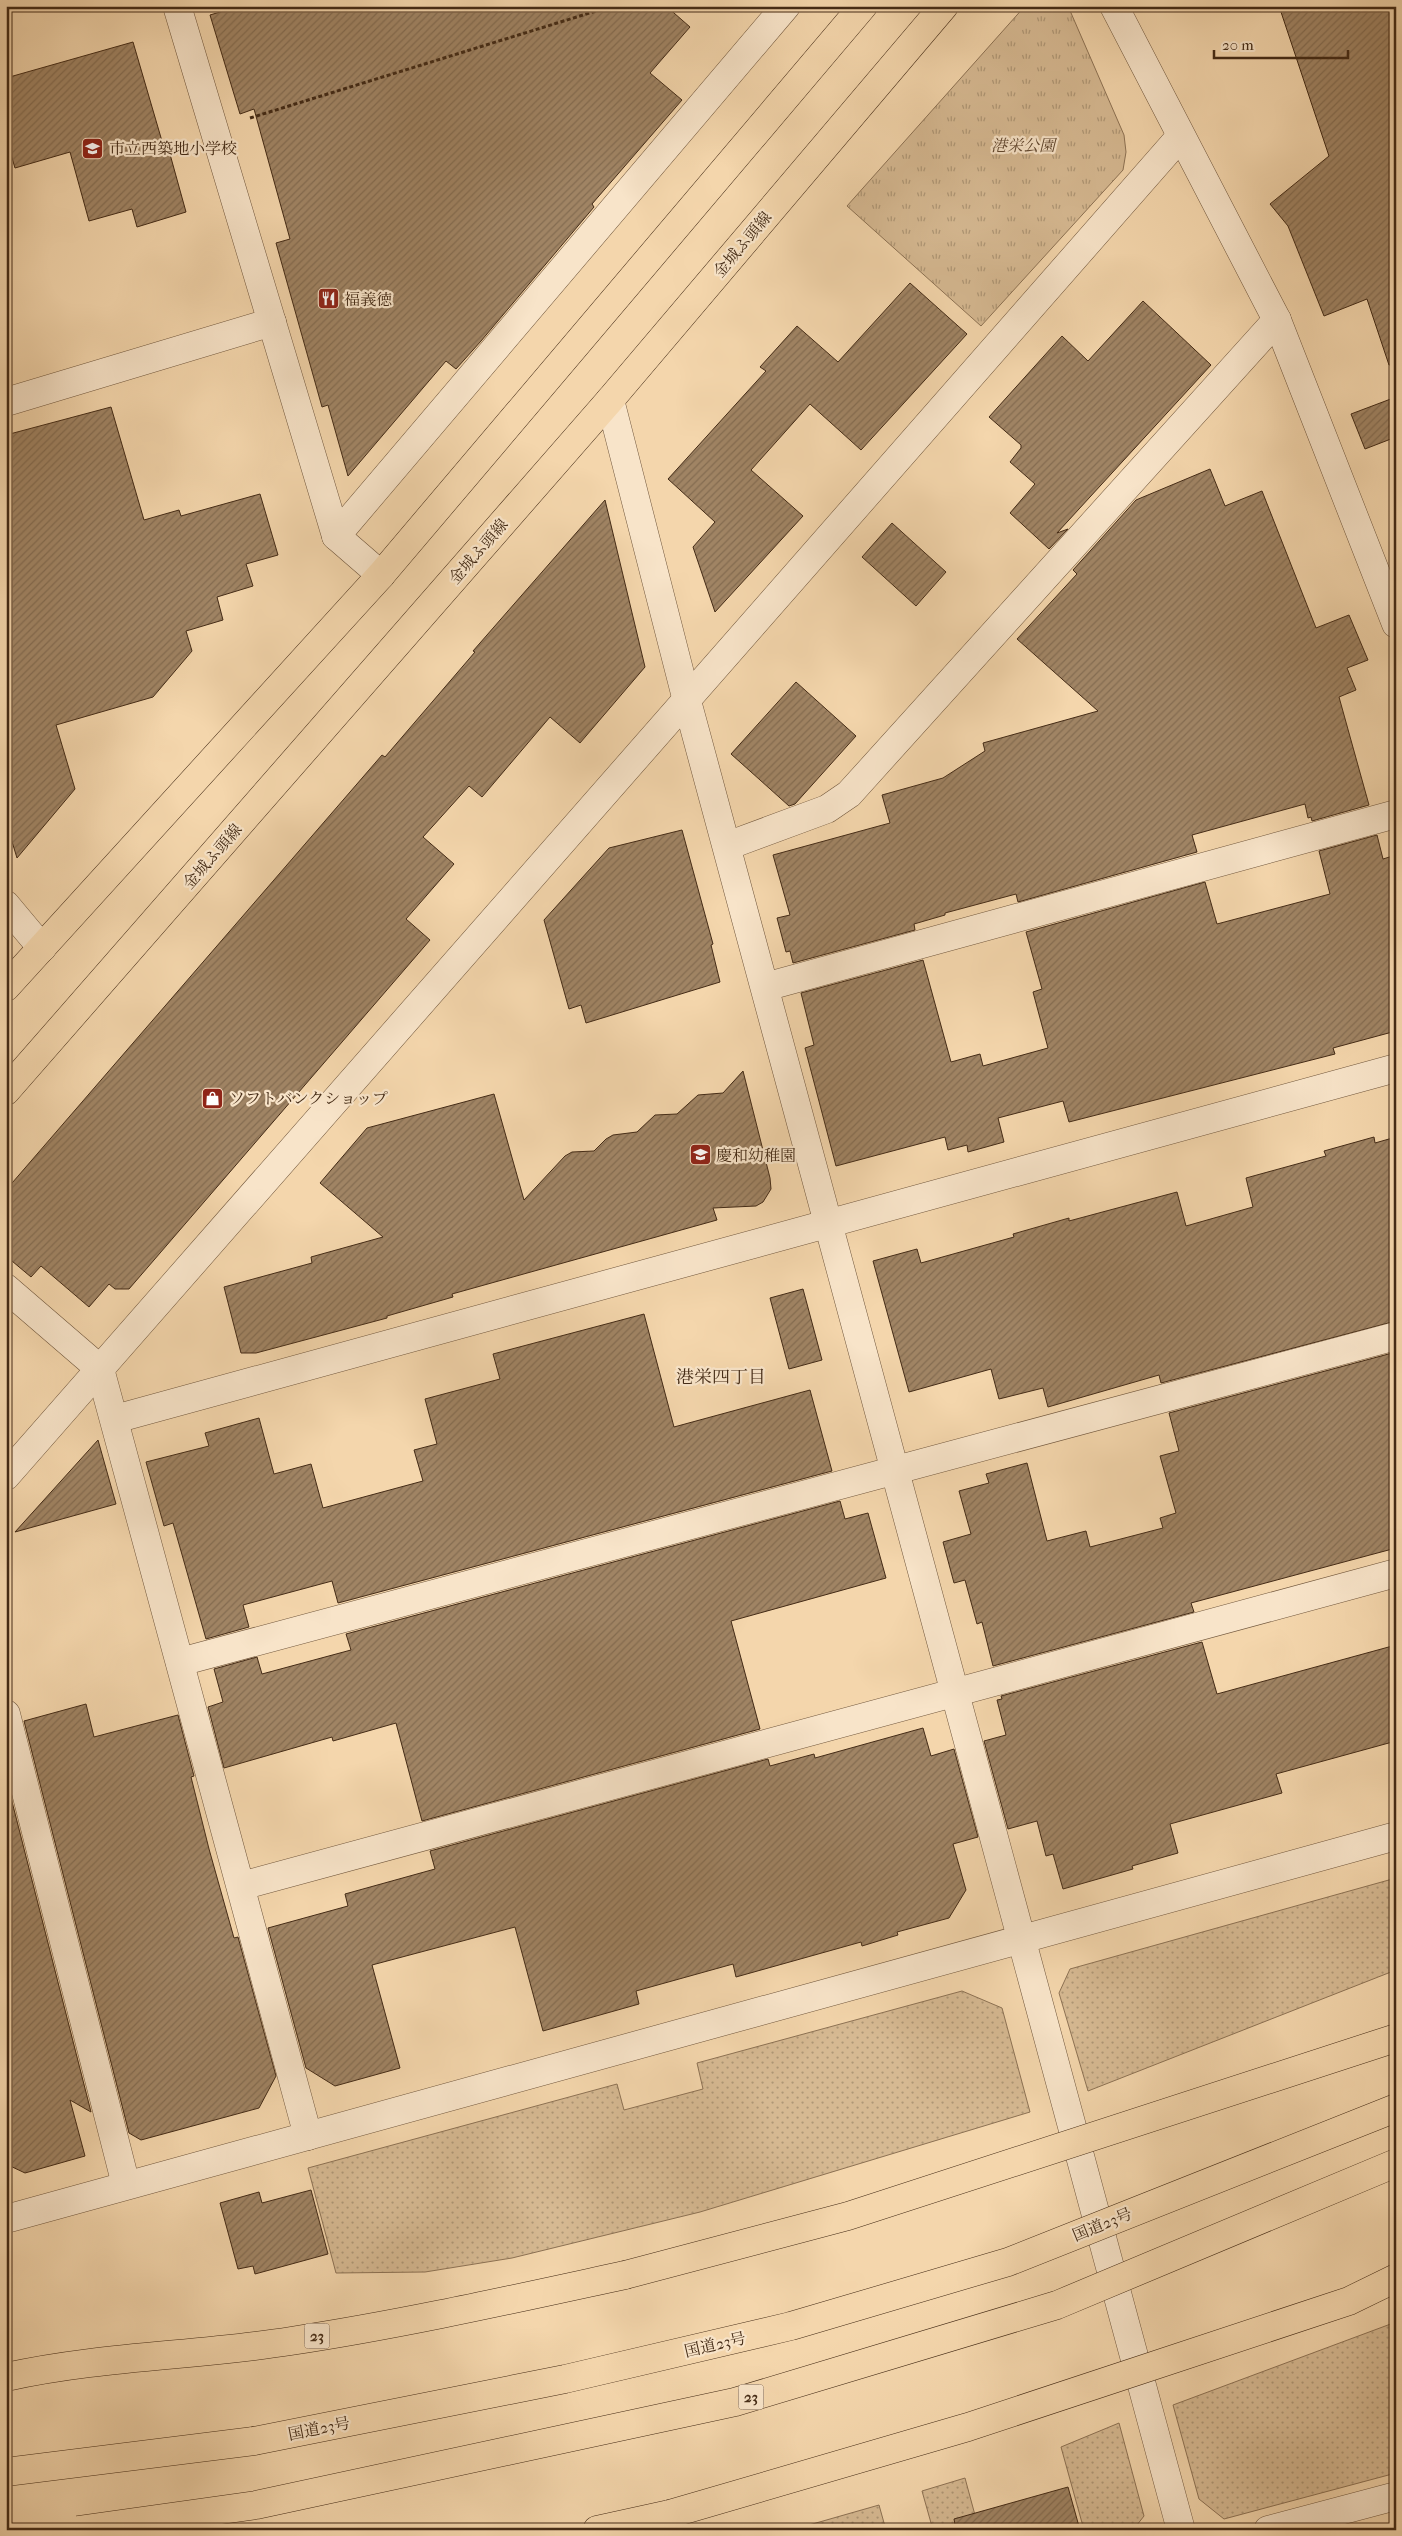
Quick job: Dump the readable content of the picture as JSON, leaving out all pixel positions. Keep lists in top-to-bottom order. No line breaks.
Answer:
{"streets":{"main road":["金城ふ頭線","国道23号","23"]},"districts":["港栄四丁目"],"parks":["港栄公園"],"places":{"school or university":["市立西築地小学校","慶和幼稚園"],"restaurant":["福義徳"],"shop":["ソフトバンクショップ"]},"scale_bar":"20 m"}
